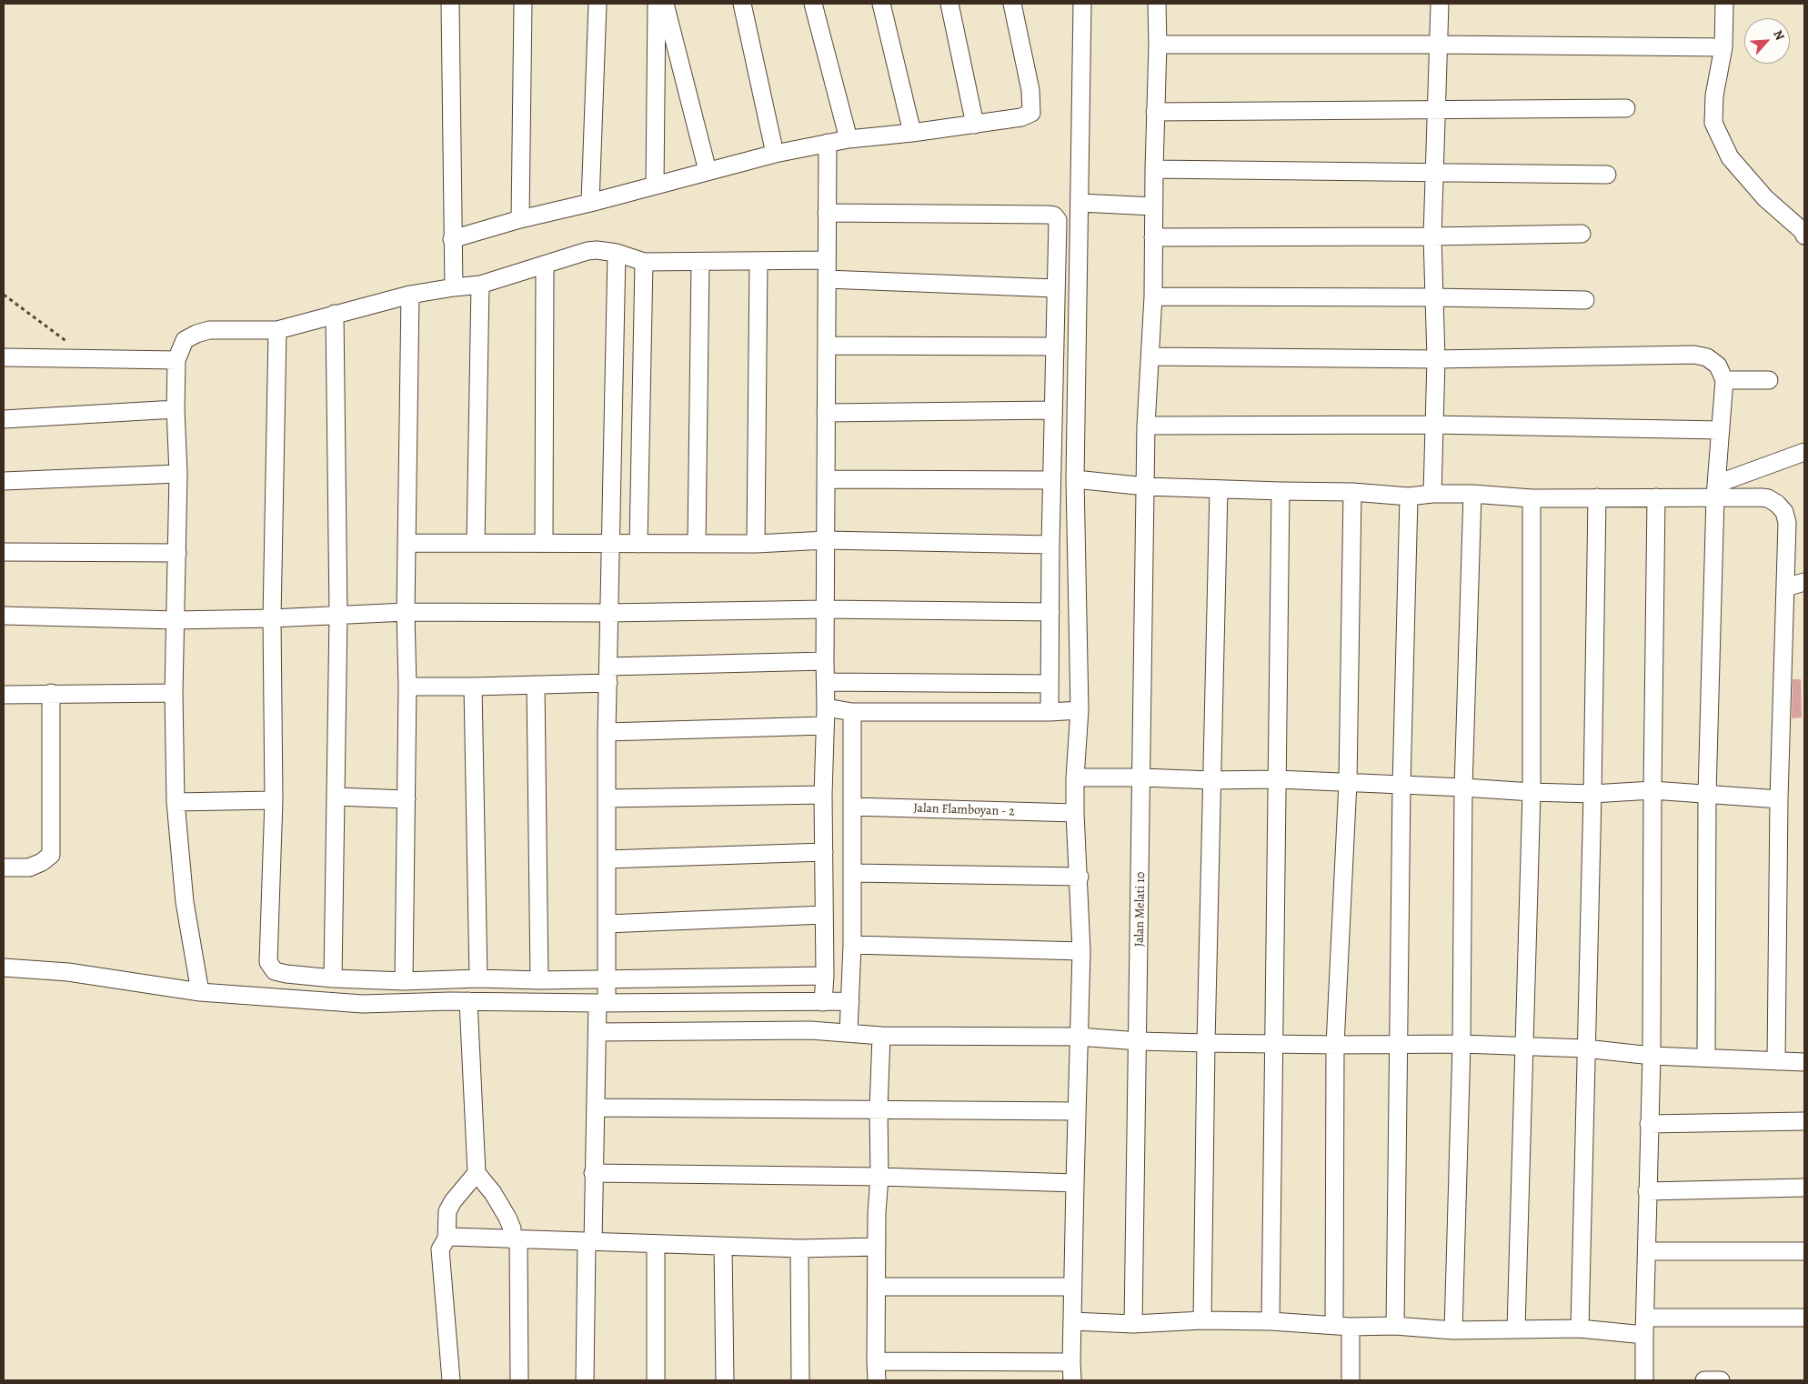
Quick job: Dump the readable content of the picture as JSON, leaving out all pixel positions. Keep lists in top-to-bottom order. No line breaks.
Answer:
{"streets":{"street":["Jalan Flamboyan - 2","Jalan Melati 10"]},"north":"top right"}
